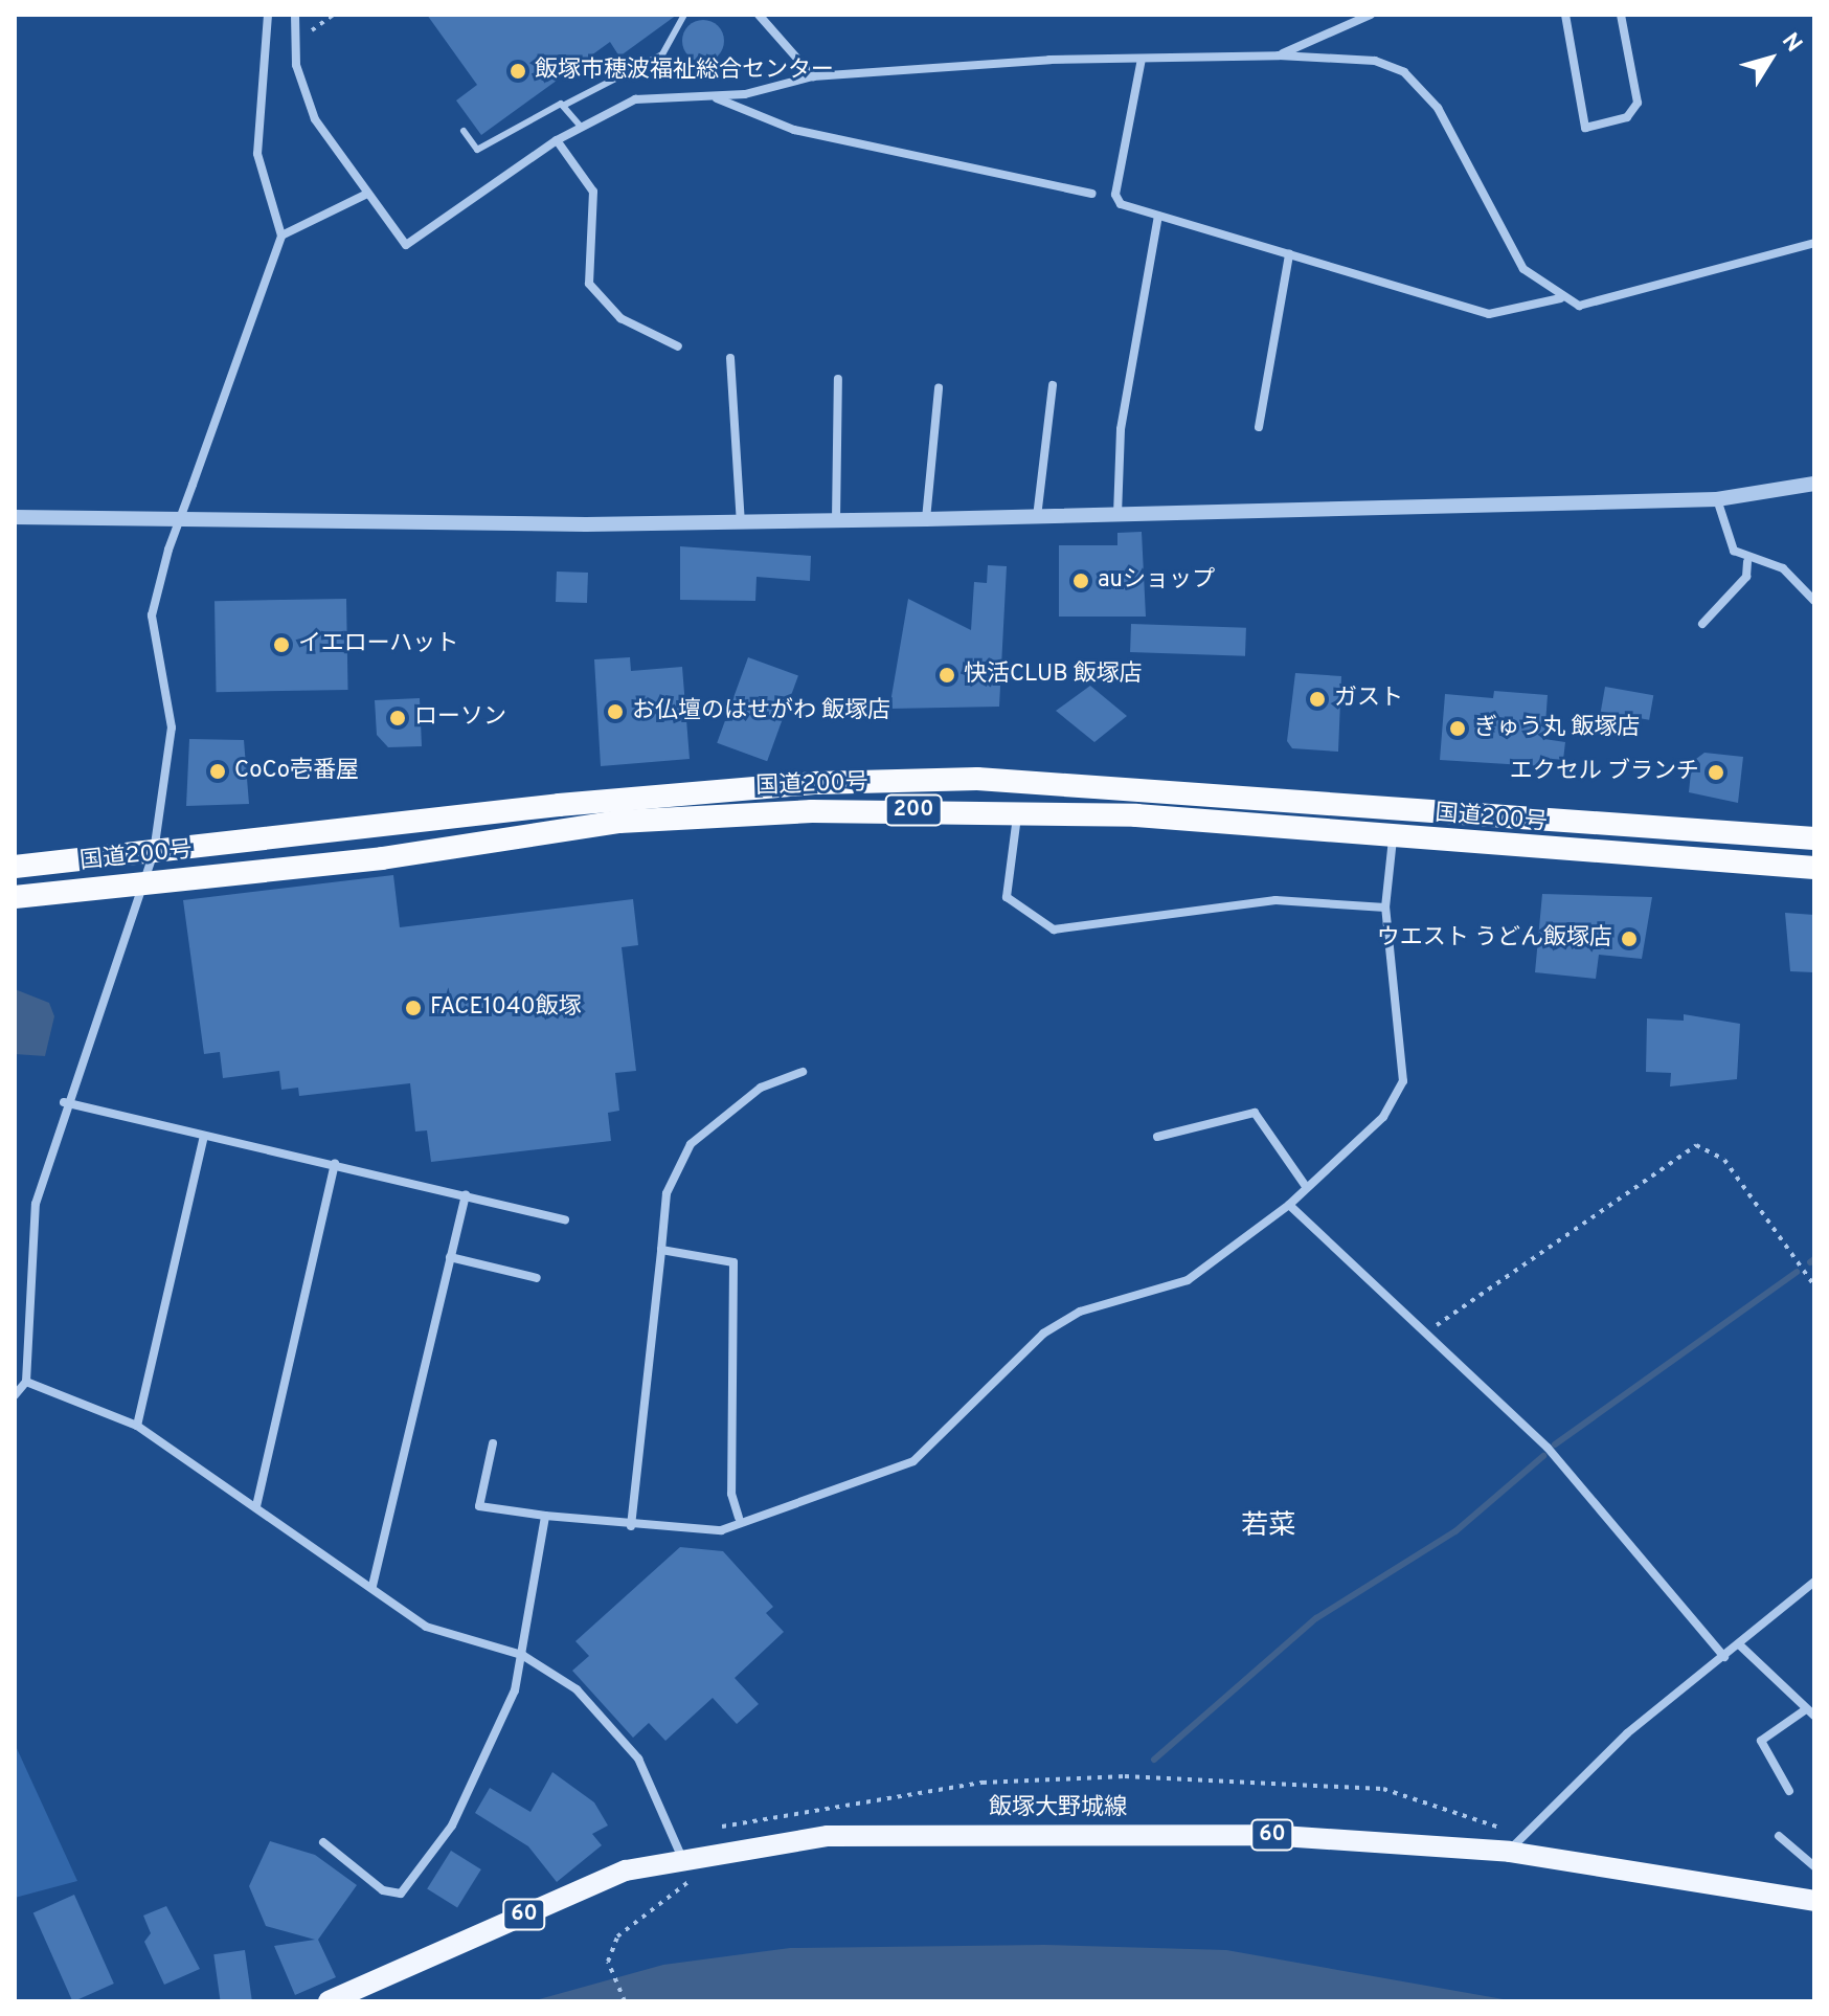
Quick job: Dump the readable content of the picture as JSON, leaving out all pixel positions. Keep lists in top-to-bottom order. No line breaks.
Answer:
{"streets":{"highway":["国道200号","200"],"main road":["飯塚大野城線","60"]},"districts":["若菜"],"places":["飯塚市穂波福祉総合センター","auショップ","イエローハット","快活CLUB 飯塚店","ガスト","お仏壇のはせがわ 飯塚店","ローソン","ぎゅう丸 飯塚店","CoCo壱番屋","エクセル ブランチ","ウエスト うどん飯塚店","FACE1040飯塚"],"north":"top right"}
